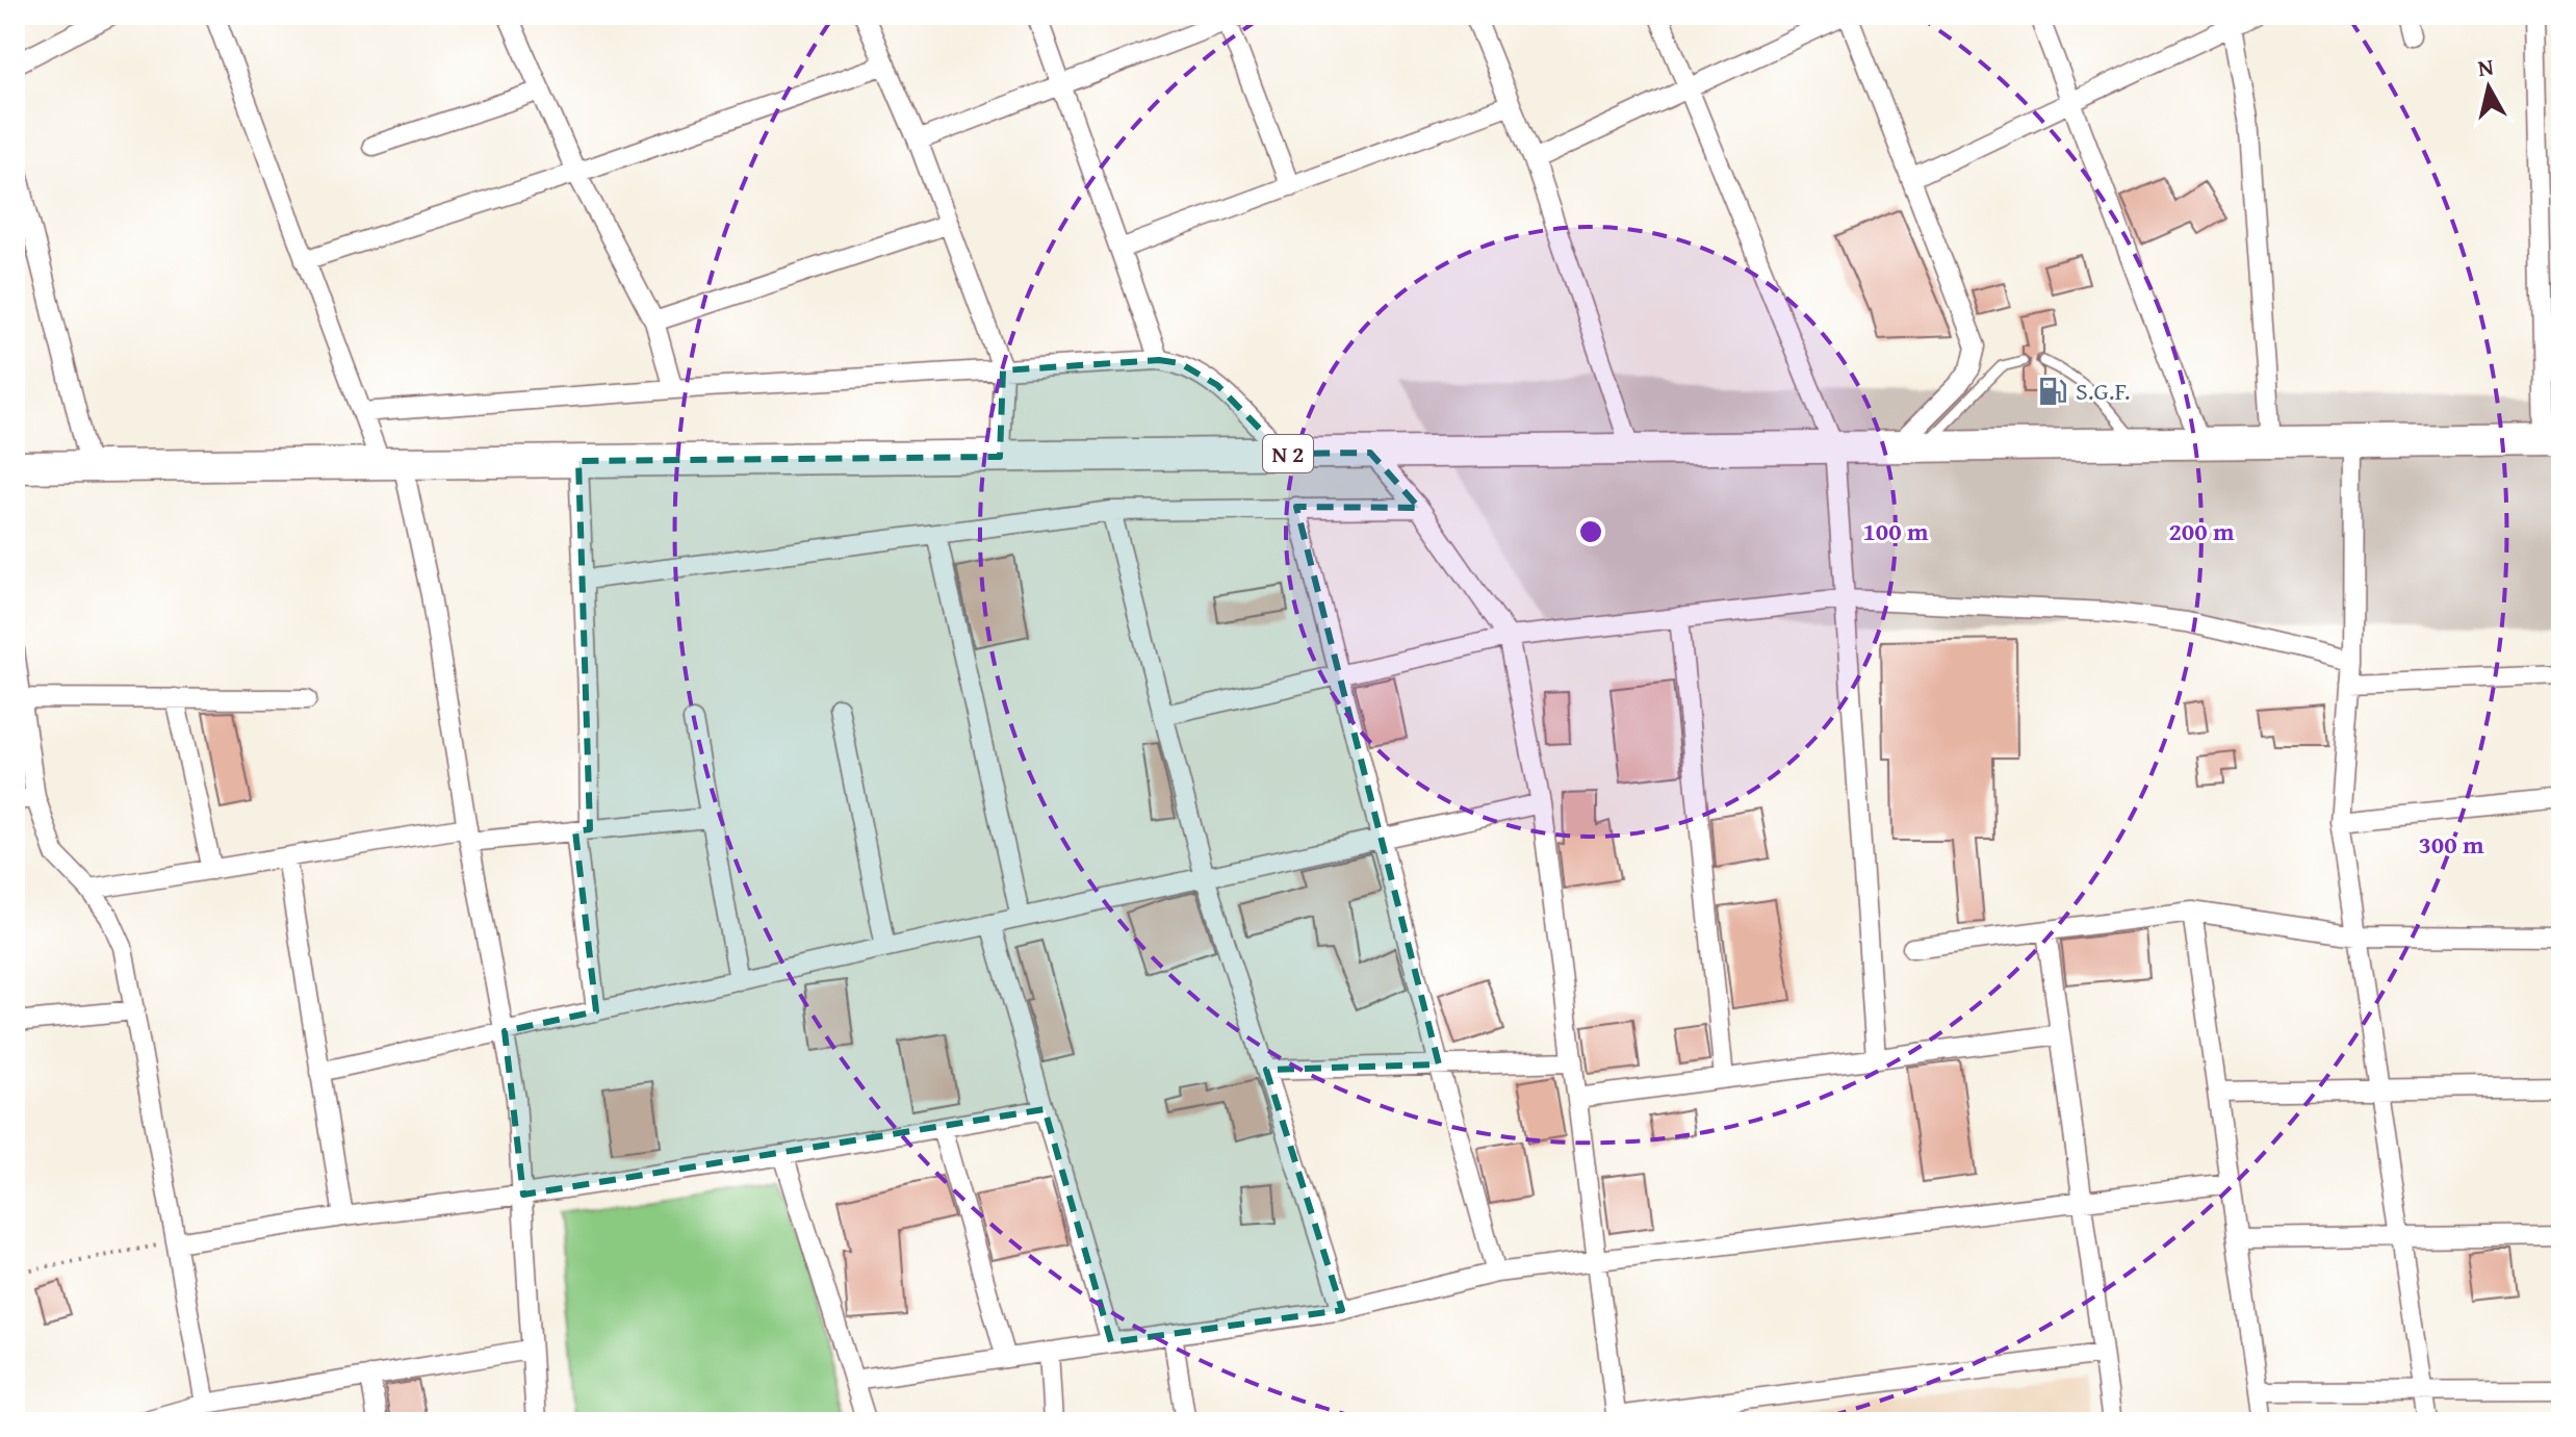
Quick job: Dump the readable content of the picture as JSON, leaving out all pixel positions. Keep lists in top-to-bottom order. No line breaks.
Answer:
{"streets":{"highway":["N 2"]},"places":{"fuel station":["S.G.F."]},"north":"top","rings":["100 m","200 m","300 m"]}
